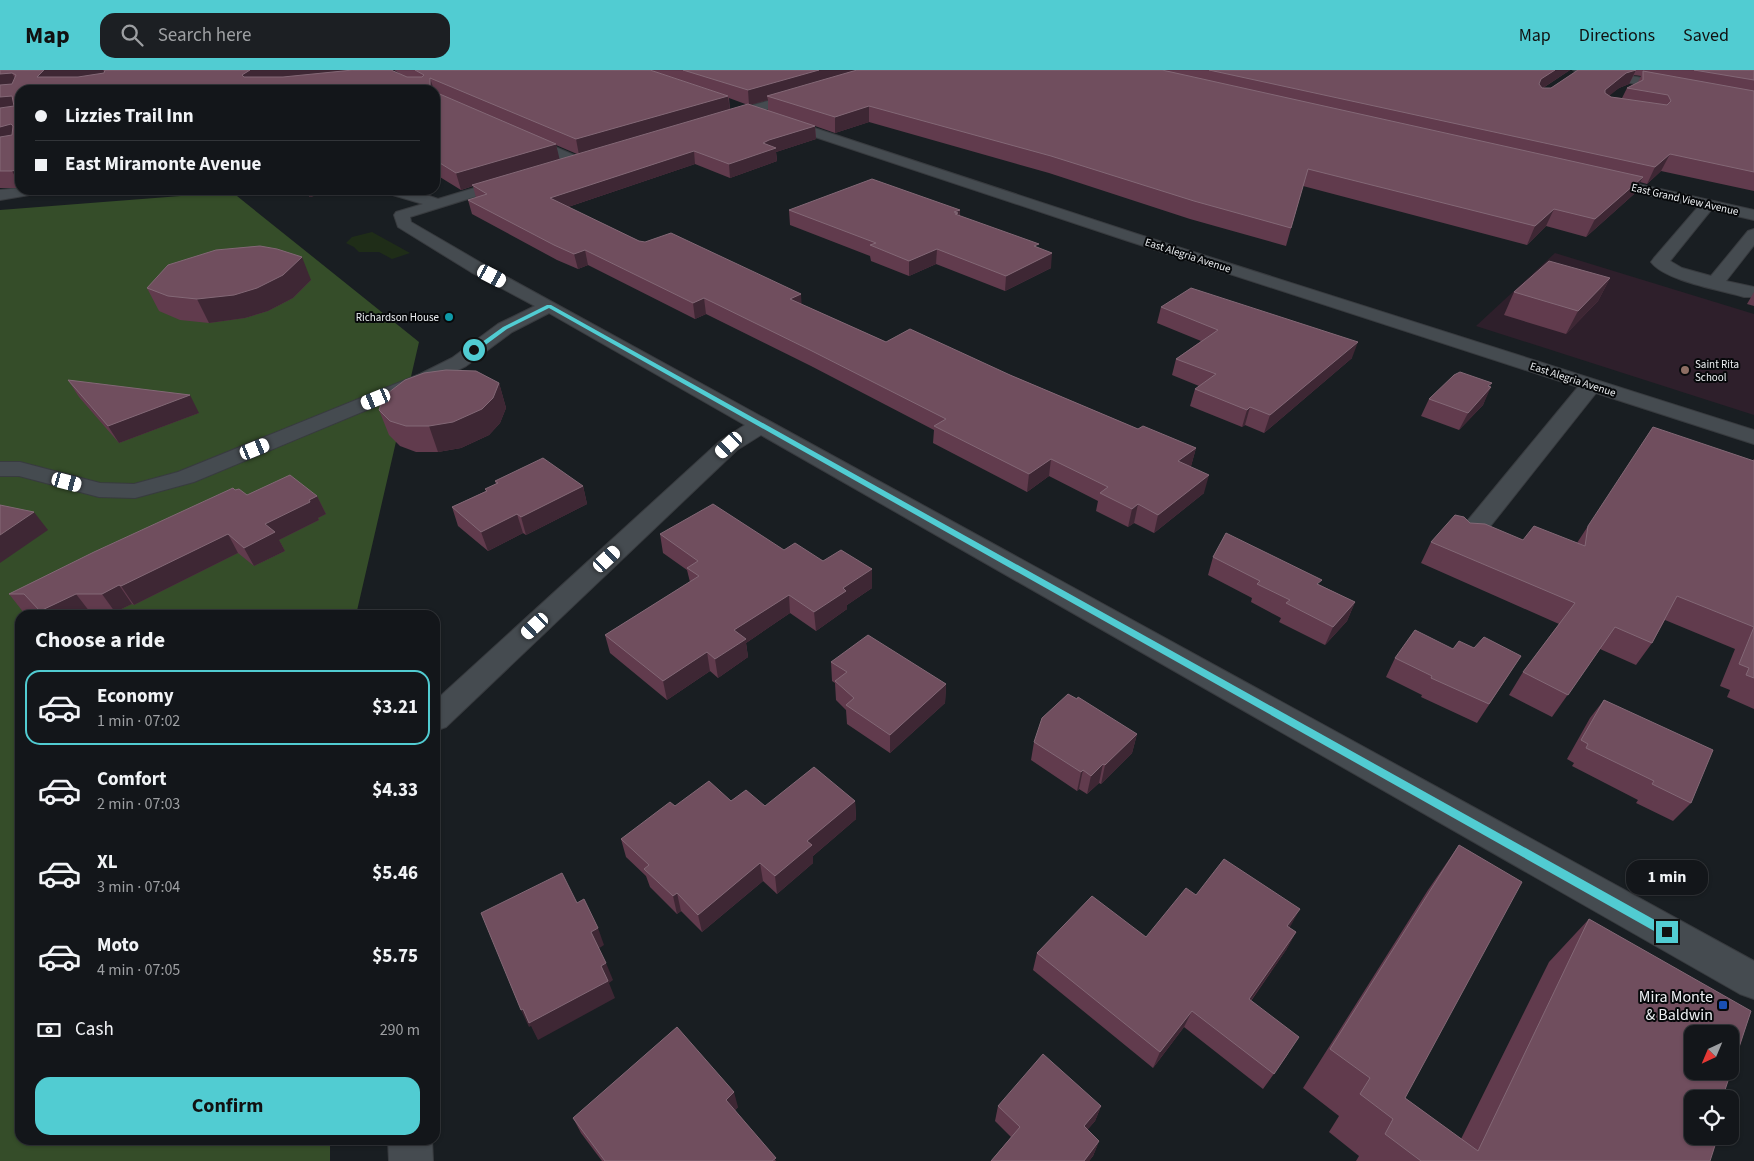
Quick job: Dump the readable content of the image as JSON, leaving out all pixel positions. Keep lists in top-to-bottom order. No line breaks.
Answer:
{"streets":{"street":["East Grand View Avenue","East Alegria Avenue"]},"places":{"other":["Richardson House","Saint Rita School"],"transit":["Mira Monte & Baldwin"]},"north":"bottom left","page":{"header":"Map","search":"Search here","nav":["Map","Directions","Saved"],"banner":["Lizzies Trail Inn","East Miramonte Avenue"],"heading":"Choose a ride","list":[{"name":"Economy","note":"1 min · 07:02","value":"$3.21"},{"name":"Comfort","note":"2 min · 07:03","value":"$4.33"},{"name":"XL","note":"3 min · 07:04","value":"$5.46"},{"name":"Moto","note":"4 min · 07:05","value":"$5.75"}],"bubble":"1 min","pay":["Cash","290 m"],"buttons":"Confirm"}}
